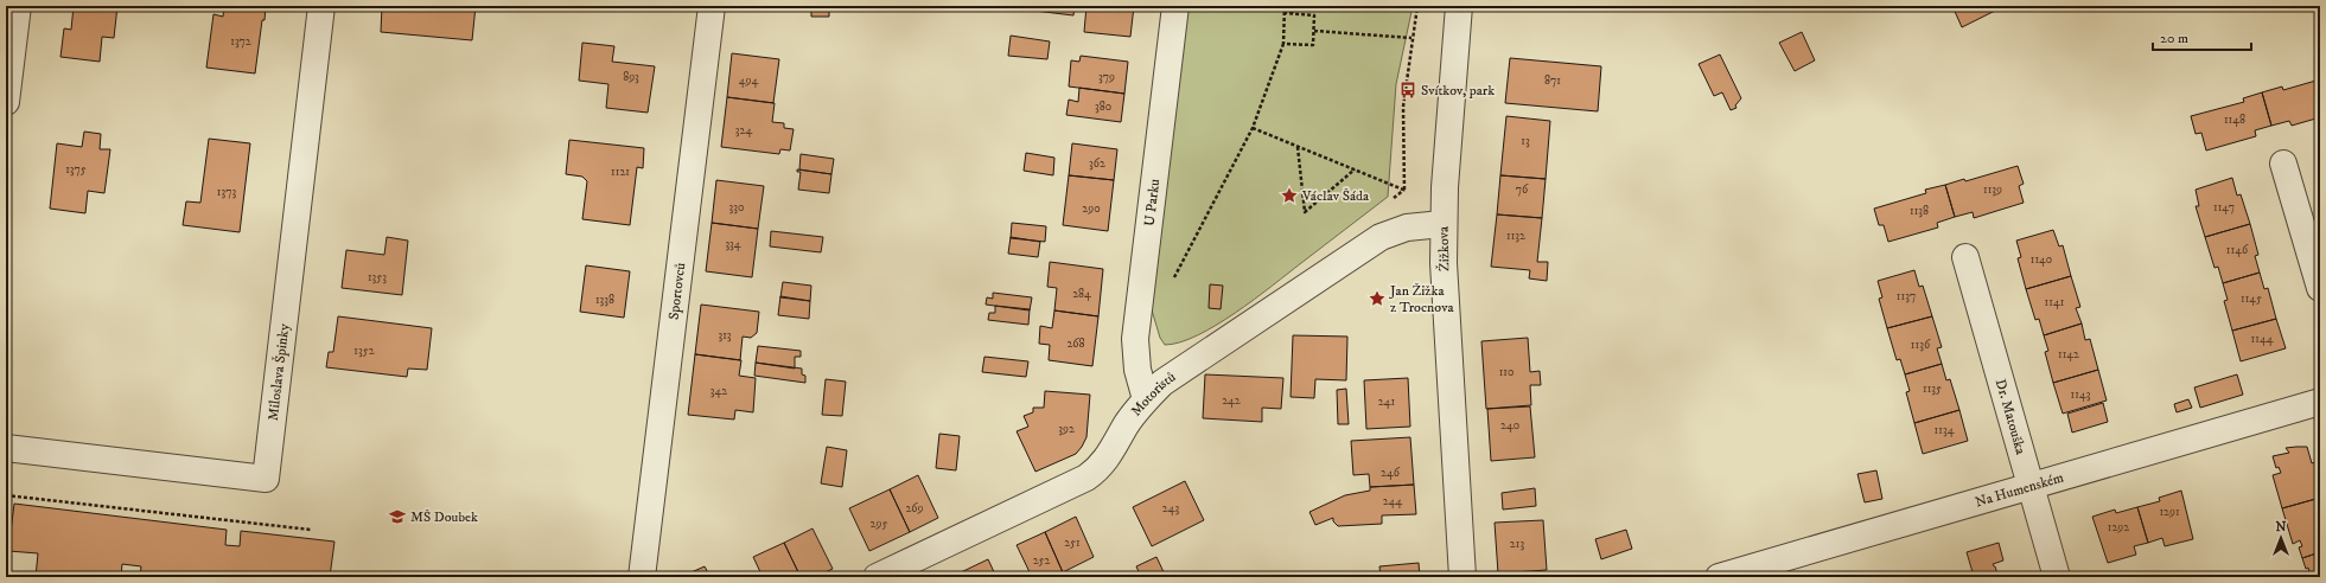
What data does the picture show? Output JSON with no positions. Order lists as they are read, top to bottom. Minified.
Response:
{"streets":{"street":["U Parku","Žižkova","Sportovců","Miloslava Špinky","Motoristů","Dr. Matouška","Na Humenském"]},"crossings":[["U Parku","Motoristů"],["Žižkova","Motoristů"],["Dr. Matouška","Na Humenském"]],"places":{"bus stop":["Svítkov, park"],"place":["Václav Šáda","Jan Žižka z Trocnova"],"school or university":["MŠ Doubek"]},"house_numbers":["1372","893","379","494","871","380","1148","324","13","362","1375","1121","76","1139","1373","330","1147","290","1138","1132","334","1146","1140","1353","284","1137","1145","1338","1141","313","1144","268","1136","1352","1142","110","1135","342","1143","242","241","240","392","1134","246","244","269","243","1291","295","1292","251","213","252"],"scale_bar":"20 m","north":"top"}
